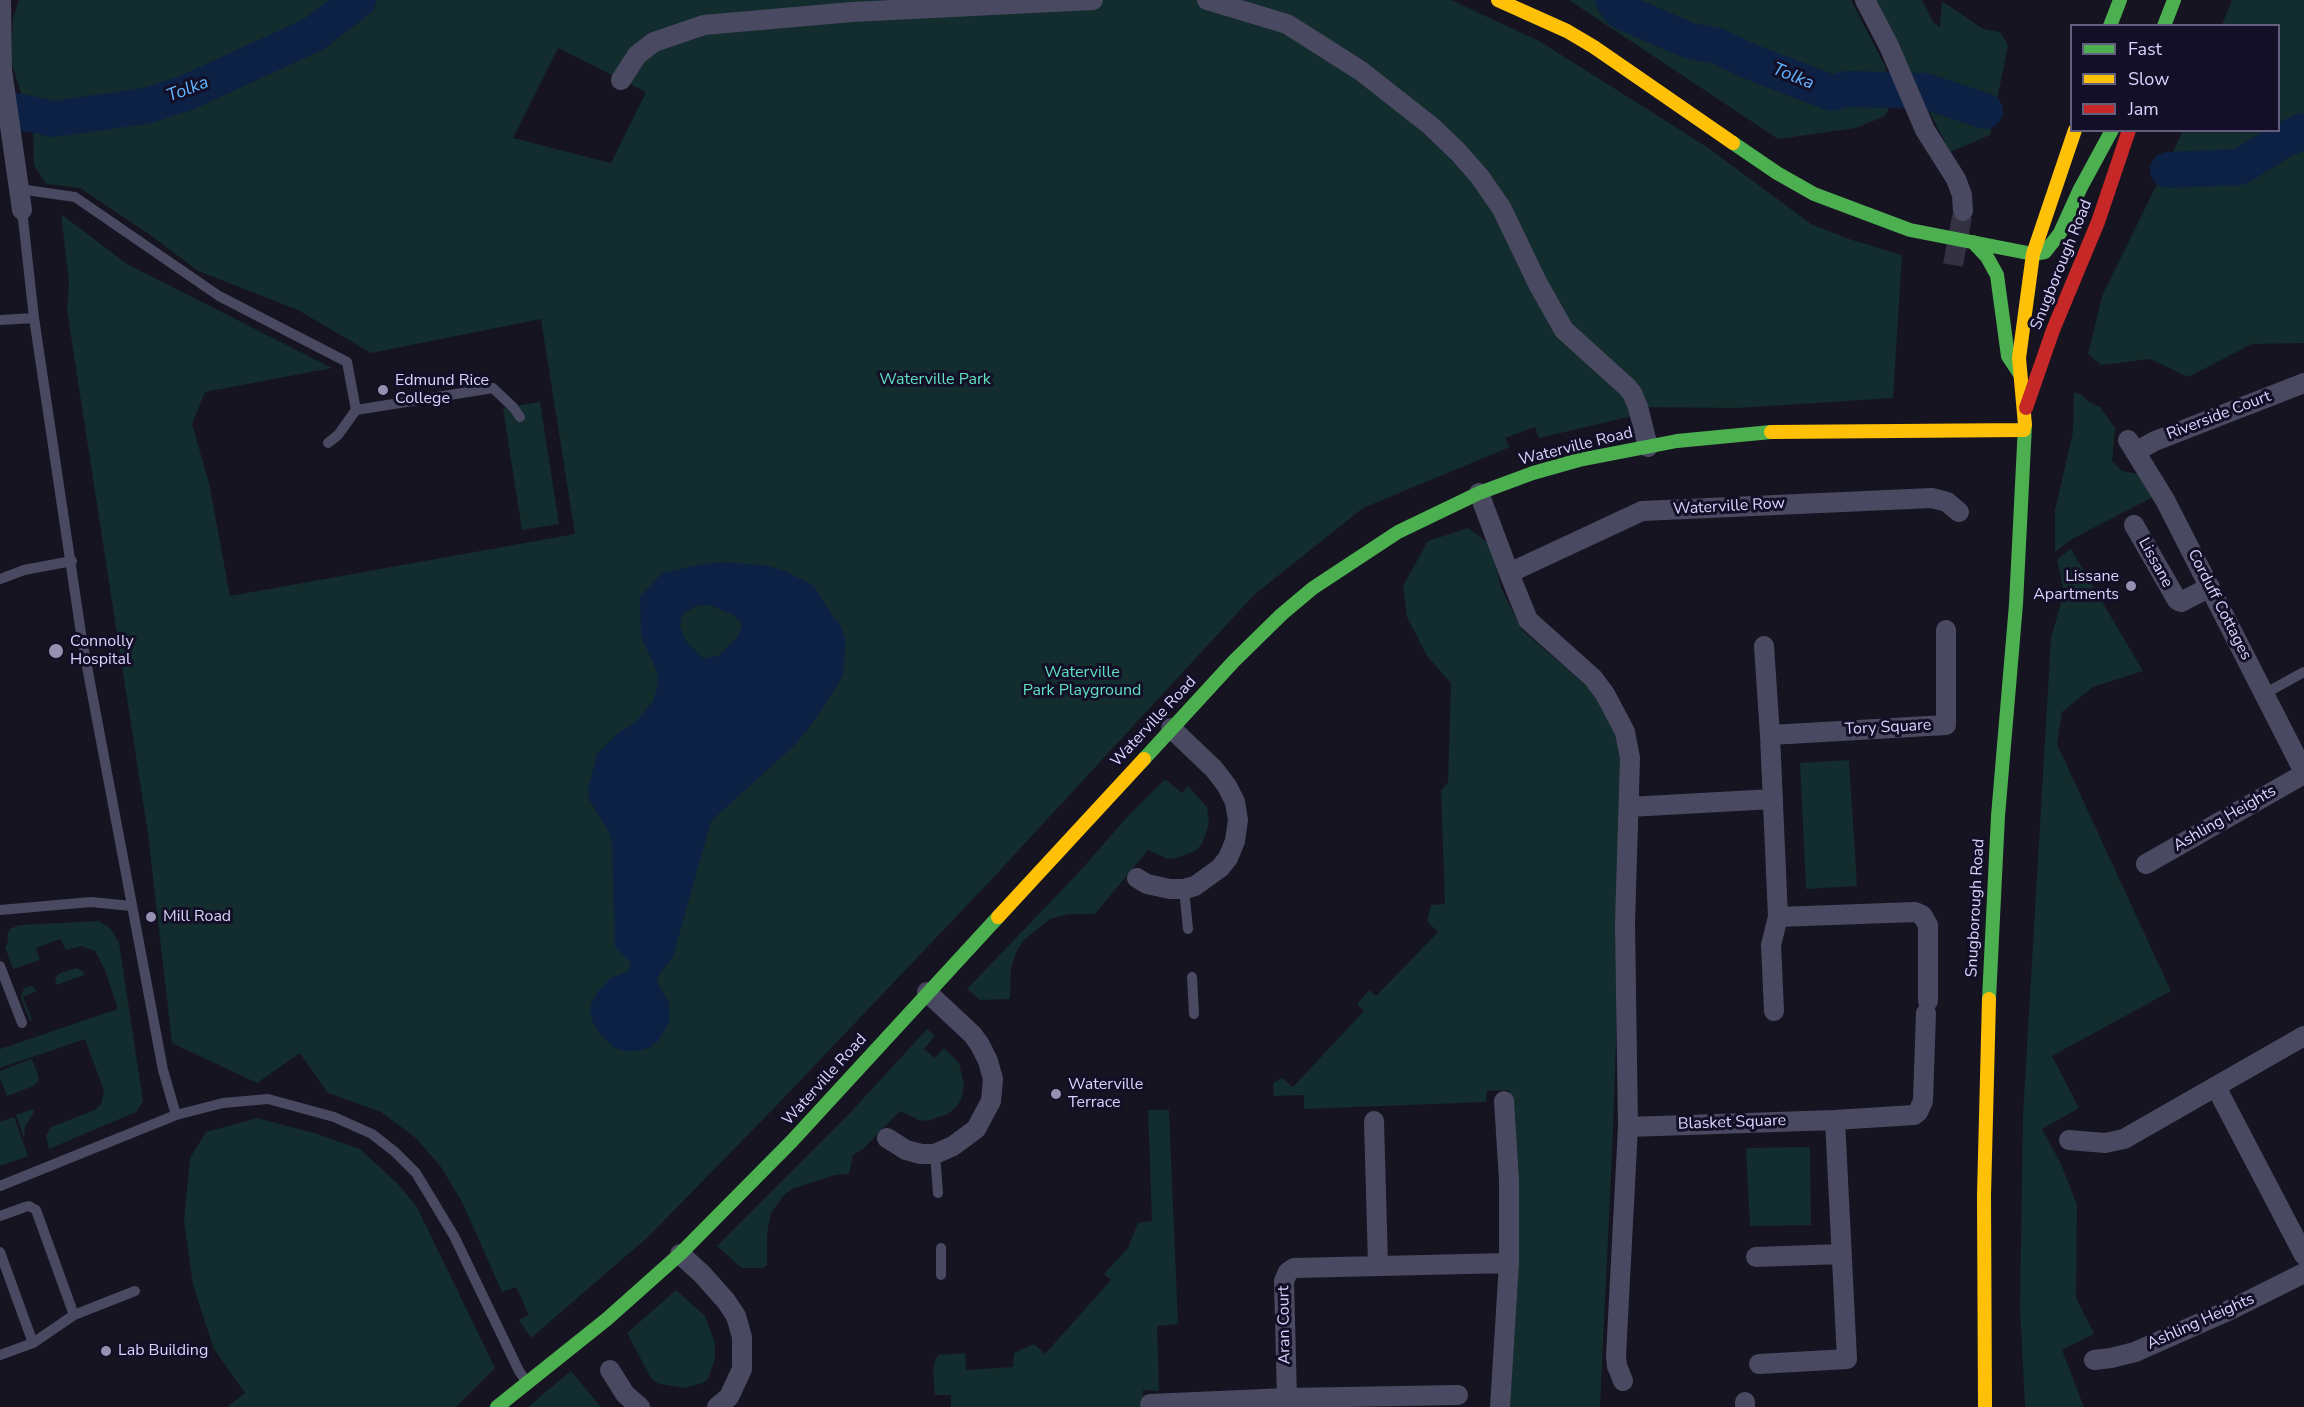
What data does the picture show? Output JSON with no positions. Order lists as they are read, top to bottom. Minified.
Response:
{"streets":{"main road":["Snugborough Road","Waterville Road"],"street":["Riverside Court","Waterville Row","Lissane","Corduff Cottages","Tory Square","Ashling Heights","Blasket Square","Aran Court"]},"crossings":[["Snugborough Road","Waterville Road"],["Riverside Court","Corduff Cottages"],["Lissane","Corduff Cottages"],["Corduff Cottages","Ashling Heights"]],"water":["Tolka"],"parks":["Waterville Park","Waterville Park Playground"],"places":["Edmund Rice College","Lissane Apartments","Connolly Hospital","Mill Road","Waterville Terrace","Lab Building"],"legend":["Fast","Slow","Jam"]}
